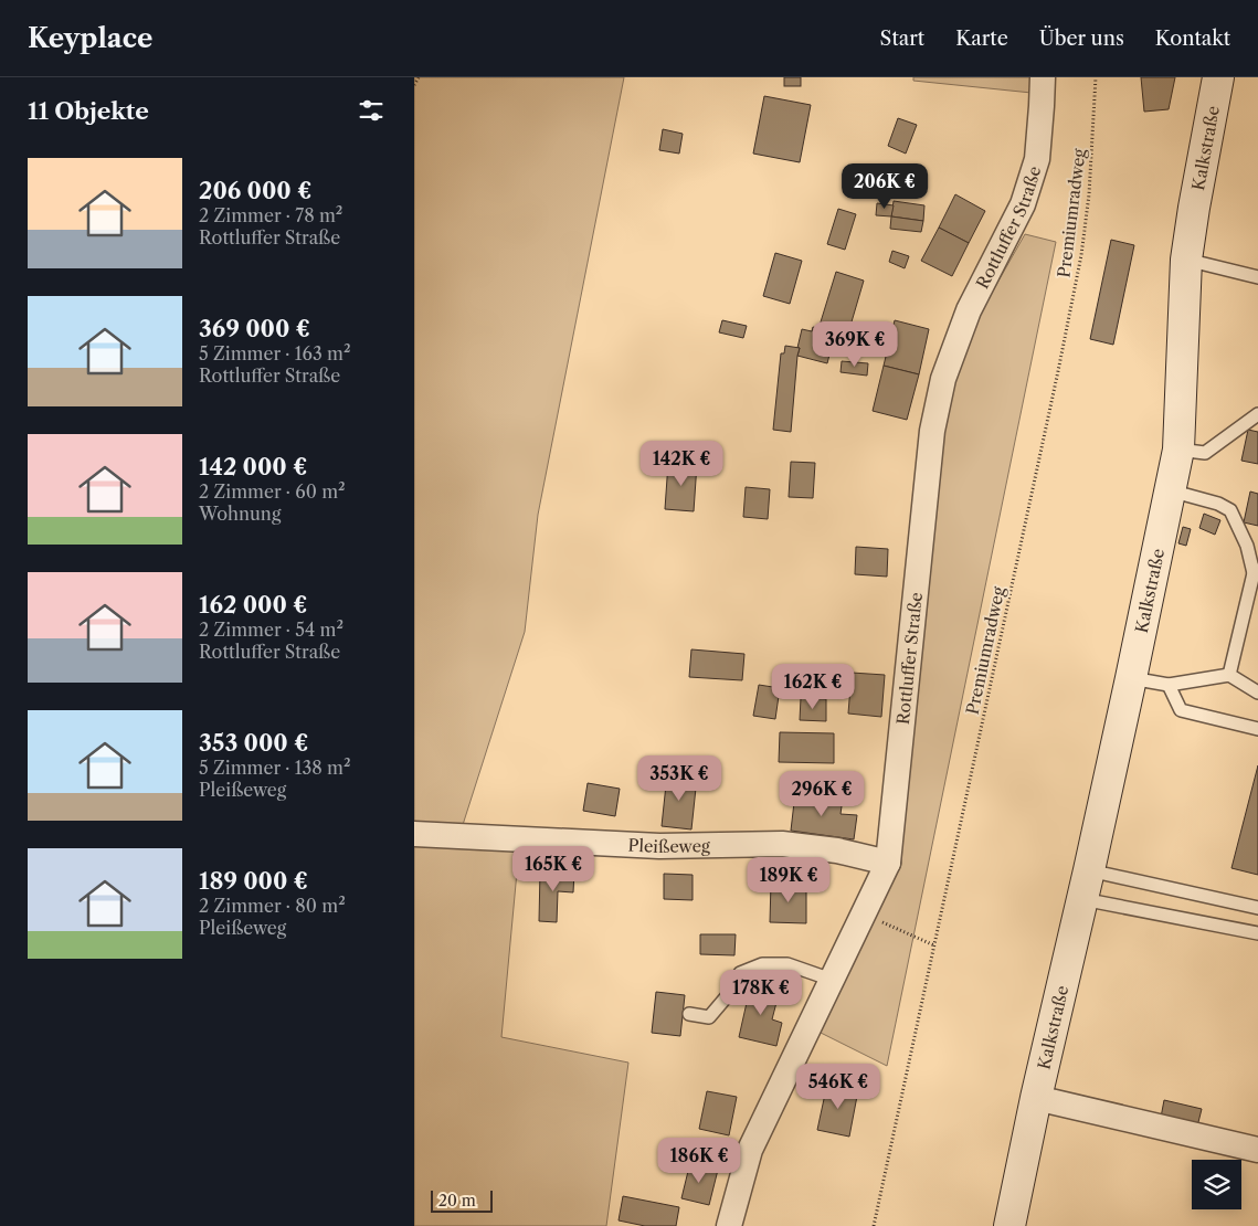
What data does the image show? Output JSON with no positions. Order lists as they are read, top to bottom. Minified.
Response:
{"streets":{"main road":["Kalkstraße"],"street":["Rottluffer Straße","Pleißeweg"],"path":["Premiumradweg"]},"crossings":[["Rottluffer Straße","Pleißeweg"]],"scale_bar":"20 m","page":{"header":"Keyplace","nav":["Start","Karte","Über uns","Kontakt"],"heading":"11 Objekte","list":[{"name":"206 000 €","note":"2 Zimmer · 78 m² · Rottluffer Straße"},{"name":"369 000 €","note":"5 Zimmer · 163 m² · Rottluffer Straße"},{"name":"142 000 €","note":"2 Zimmer · 60 m² · Wohnung"},{"name":"162 000 €","note":"2 Zimmer · 54 m² · Rottluffer Straße"},{"name":"353 000 €","note":"5 Zimmer · 138 m² · Pleißeweg"},{"name":"189 000 €","note":"2 Zimmer · 80 m² · Pleißeweg"}],"price":["206K €","369K €","142K €","162K €","353K €","296K €","165K €","189K €","178K €","546K €","186K €"],"scale":"20 m"}}
